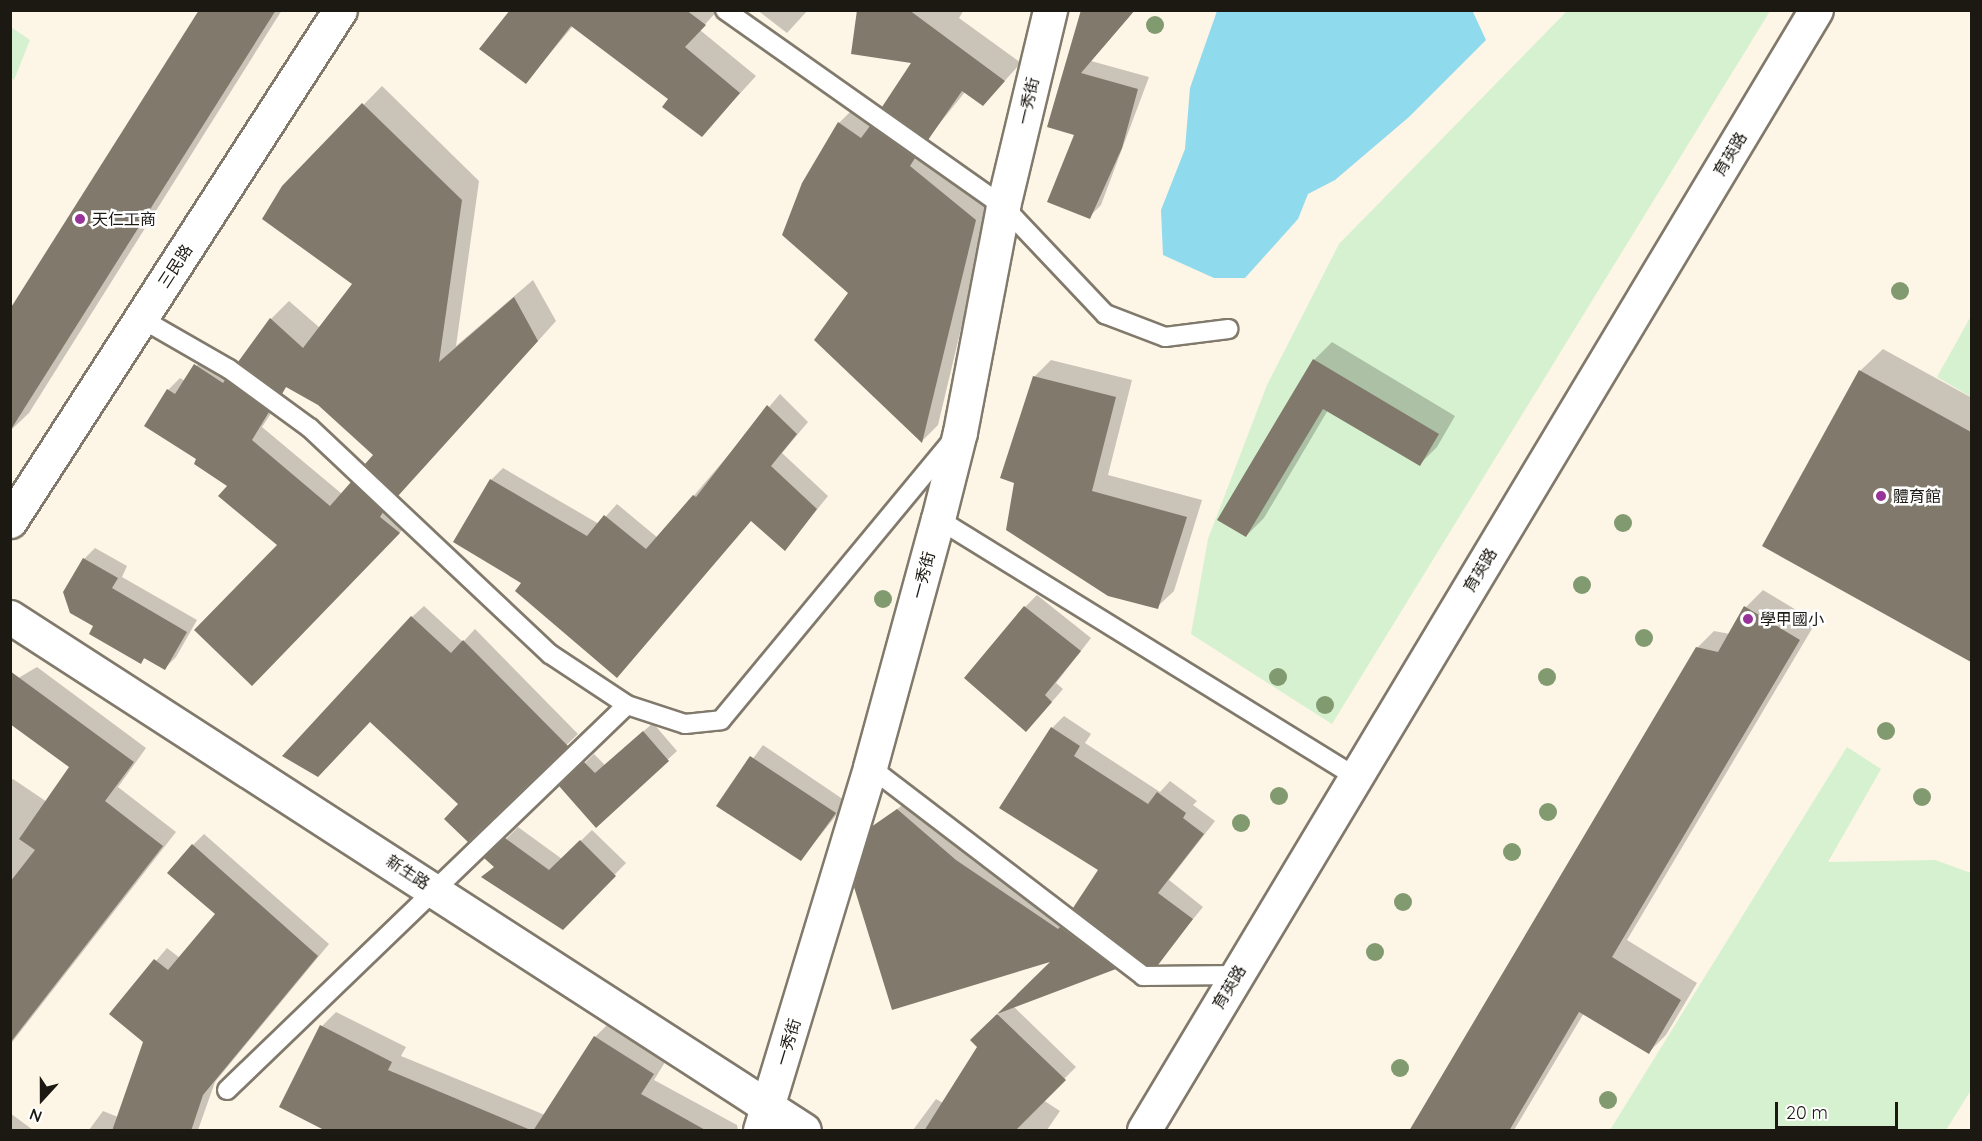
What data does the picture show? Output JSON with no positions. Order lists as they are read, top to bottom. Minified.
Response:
{"streets":{"street":["一秀街","育英路","三民路","新生路"]},"crossings":[["一秀街","新生路"]],"places":["天仁工商","體育館","學甲國小"],"scale_bar":"20 m","north":"bottom"}
